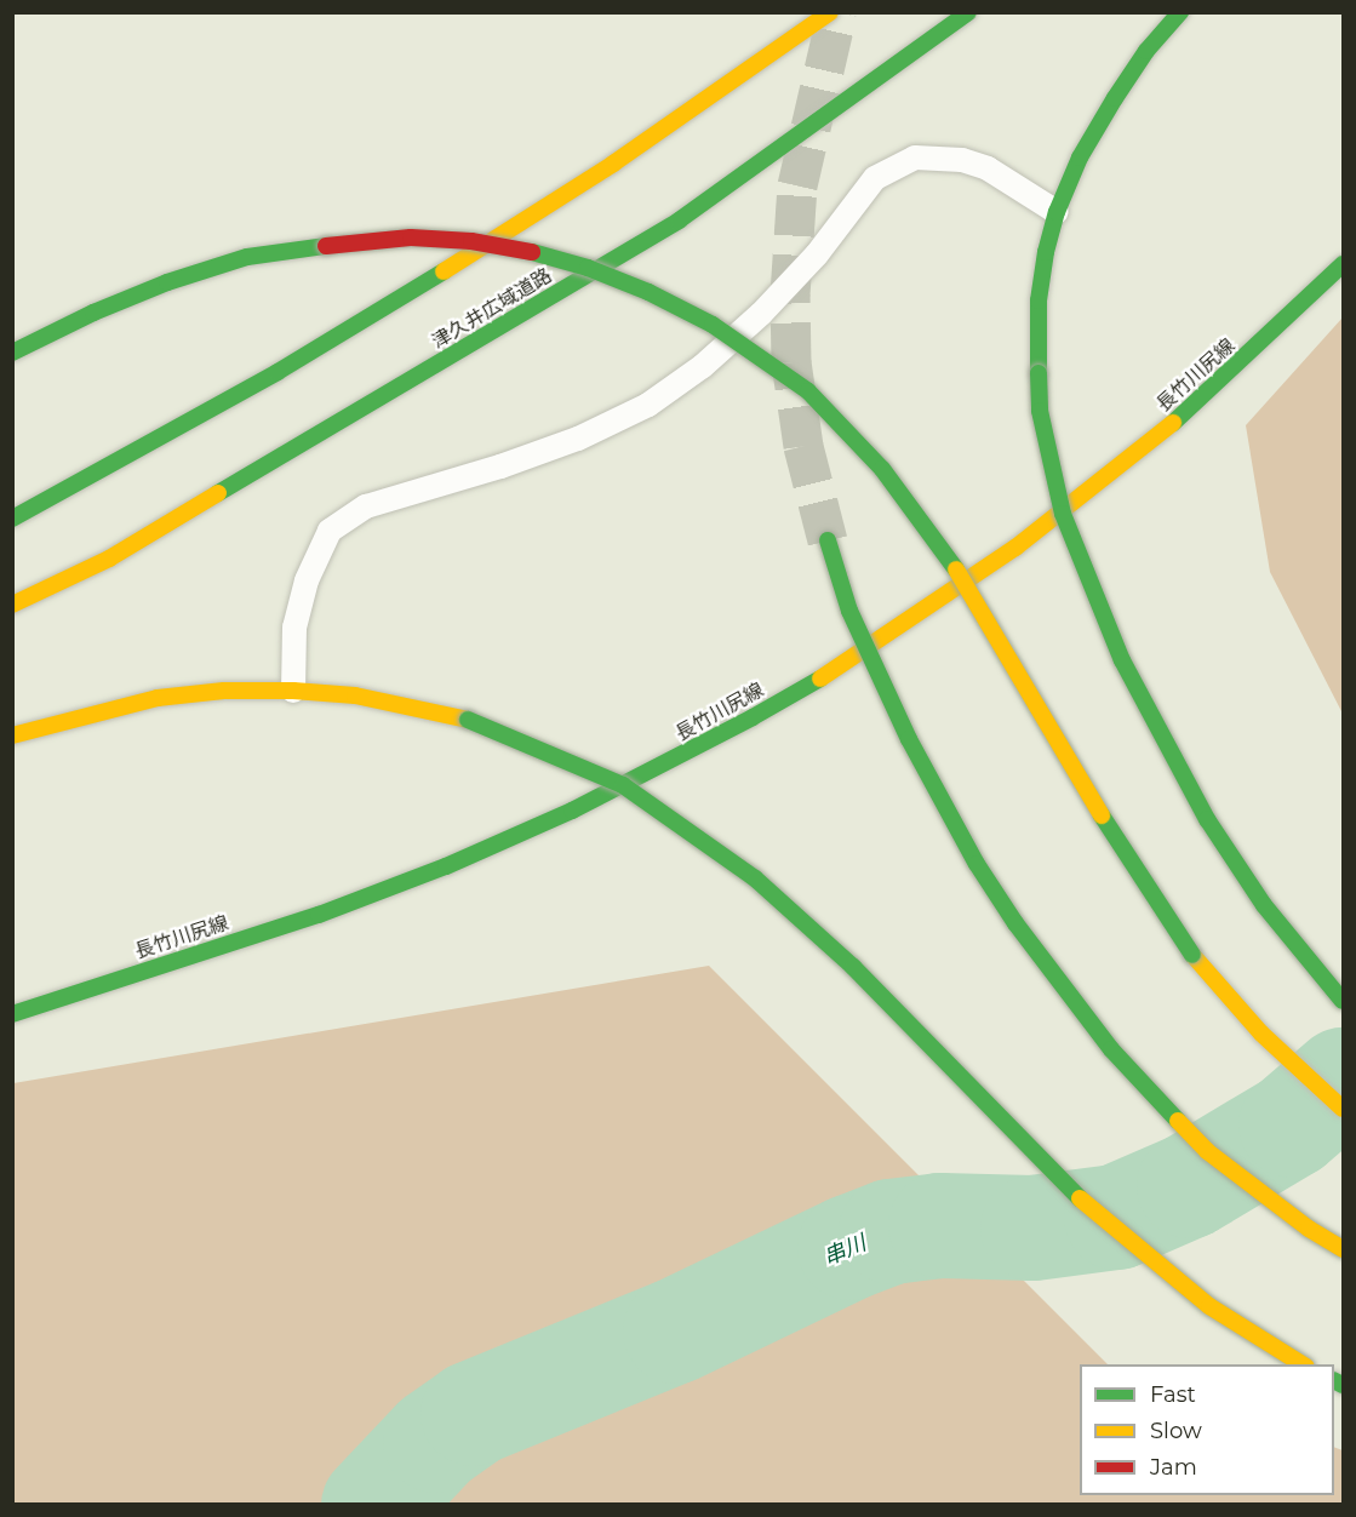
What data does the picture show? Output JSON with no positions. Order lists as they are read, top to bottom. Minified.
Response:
{"streets":{"main road":["津久井広域道路","長竹川尻線"]},"water":["串川"],"legend":["Fast","Slow","Jam"]}
